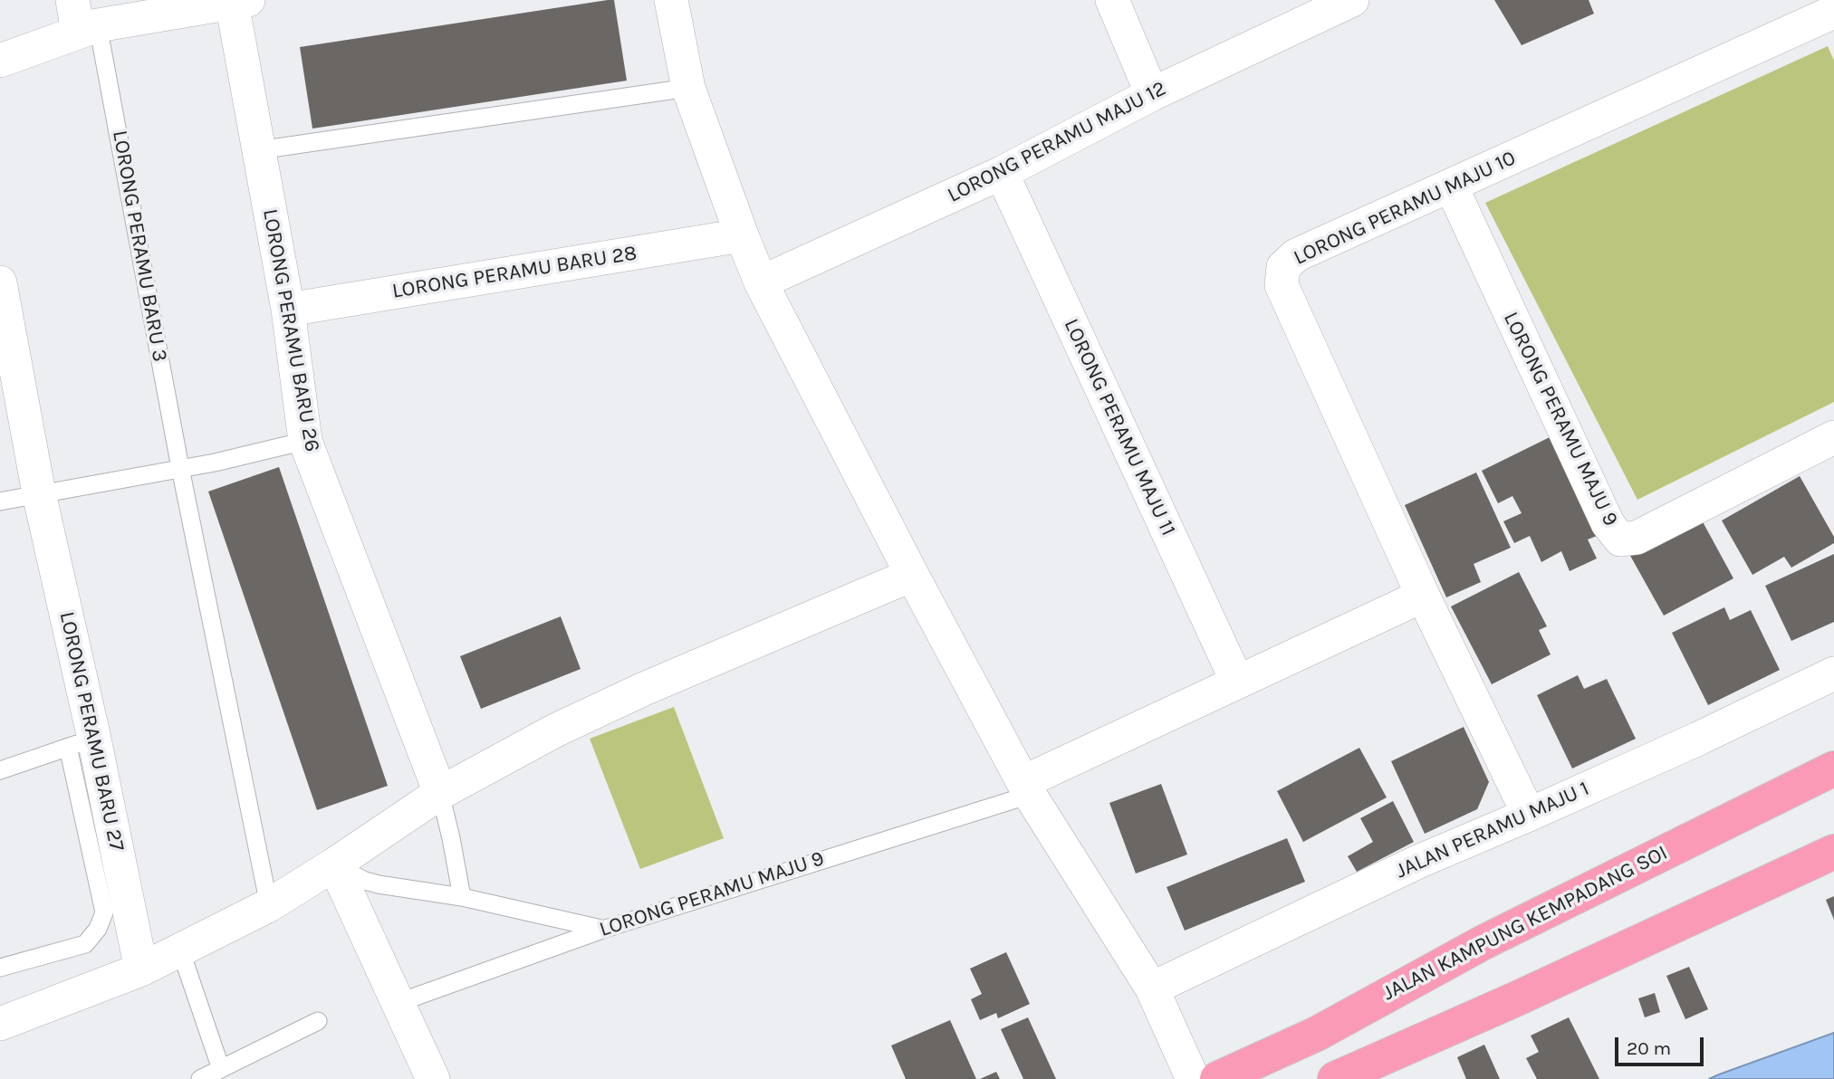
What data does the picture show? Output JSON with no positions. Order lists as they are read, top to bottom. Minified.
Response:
{"streets":{"highway":["JALAN KAMPUNG KEMPADANG SOI"],"street":["LORONG PERAMU MAJU 12","LORONG PERAMU MAJU 10","LORONG PERAMU BARU 28","LORONG PERAMU BARU 26","LORONG PERAMU MAJU 9","LORONG PERAMU MAJU 11","LORONG PERAMU BARU 27","JALAN PERAMU MAJU 1"],"lane":["LORONG PERAMU BARU 3"]},"crossings":[["LORONG PERAMU MAJU 12","LORONG PERAMU MAJU 11"],["LORONG PERAMU MAJU 10","LORONG PERAMU MAJU 9"],["LORONG PERAMU MAJU 10","JALAN PERAMU MAJU 1"],["LORONG PERAMU BARU 28","LORONG PERAMU BARU 26"]],"scale_bar":"20 m"}
